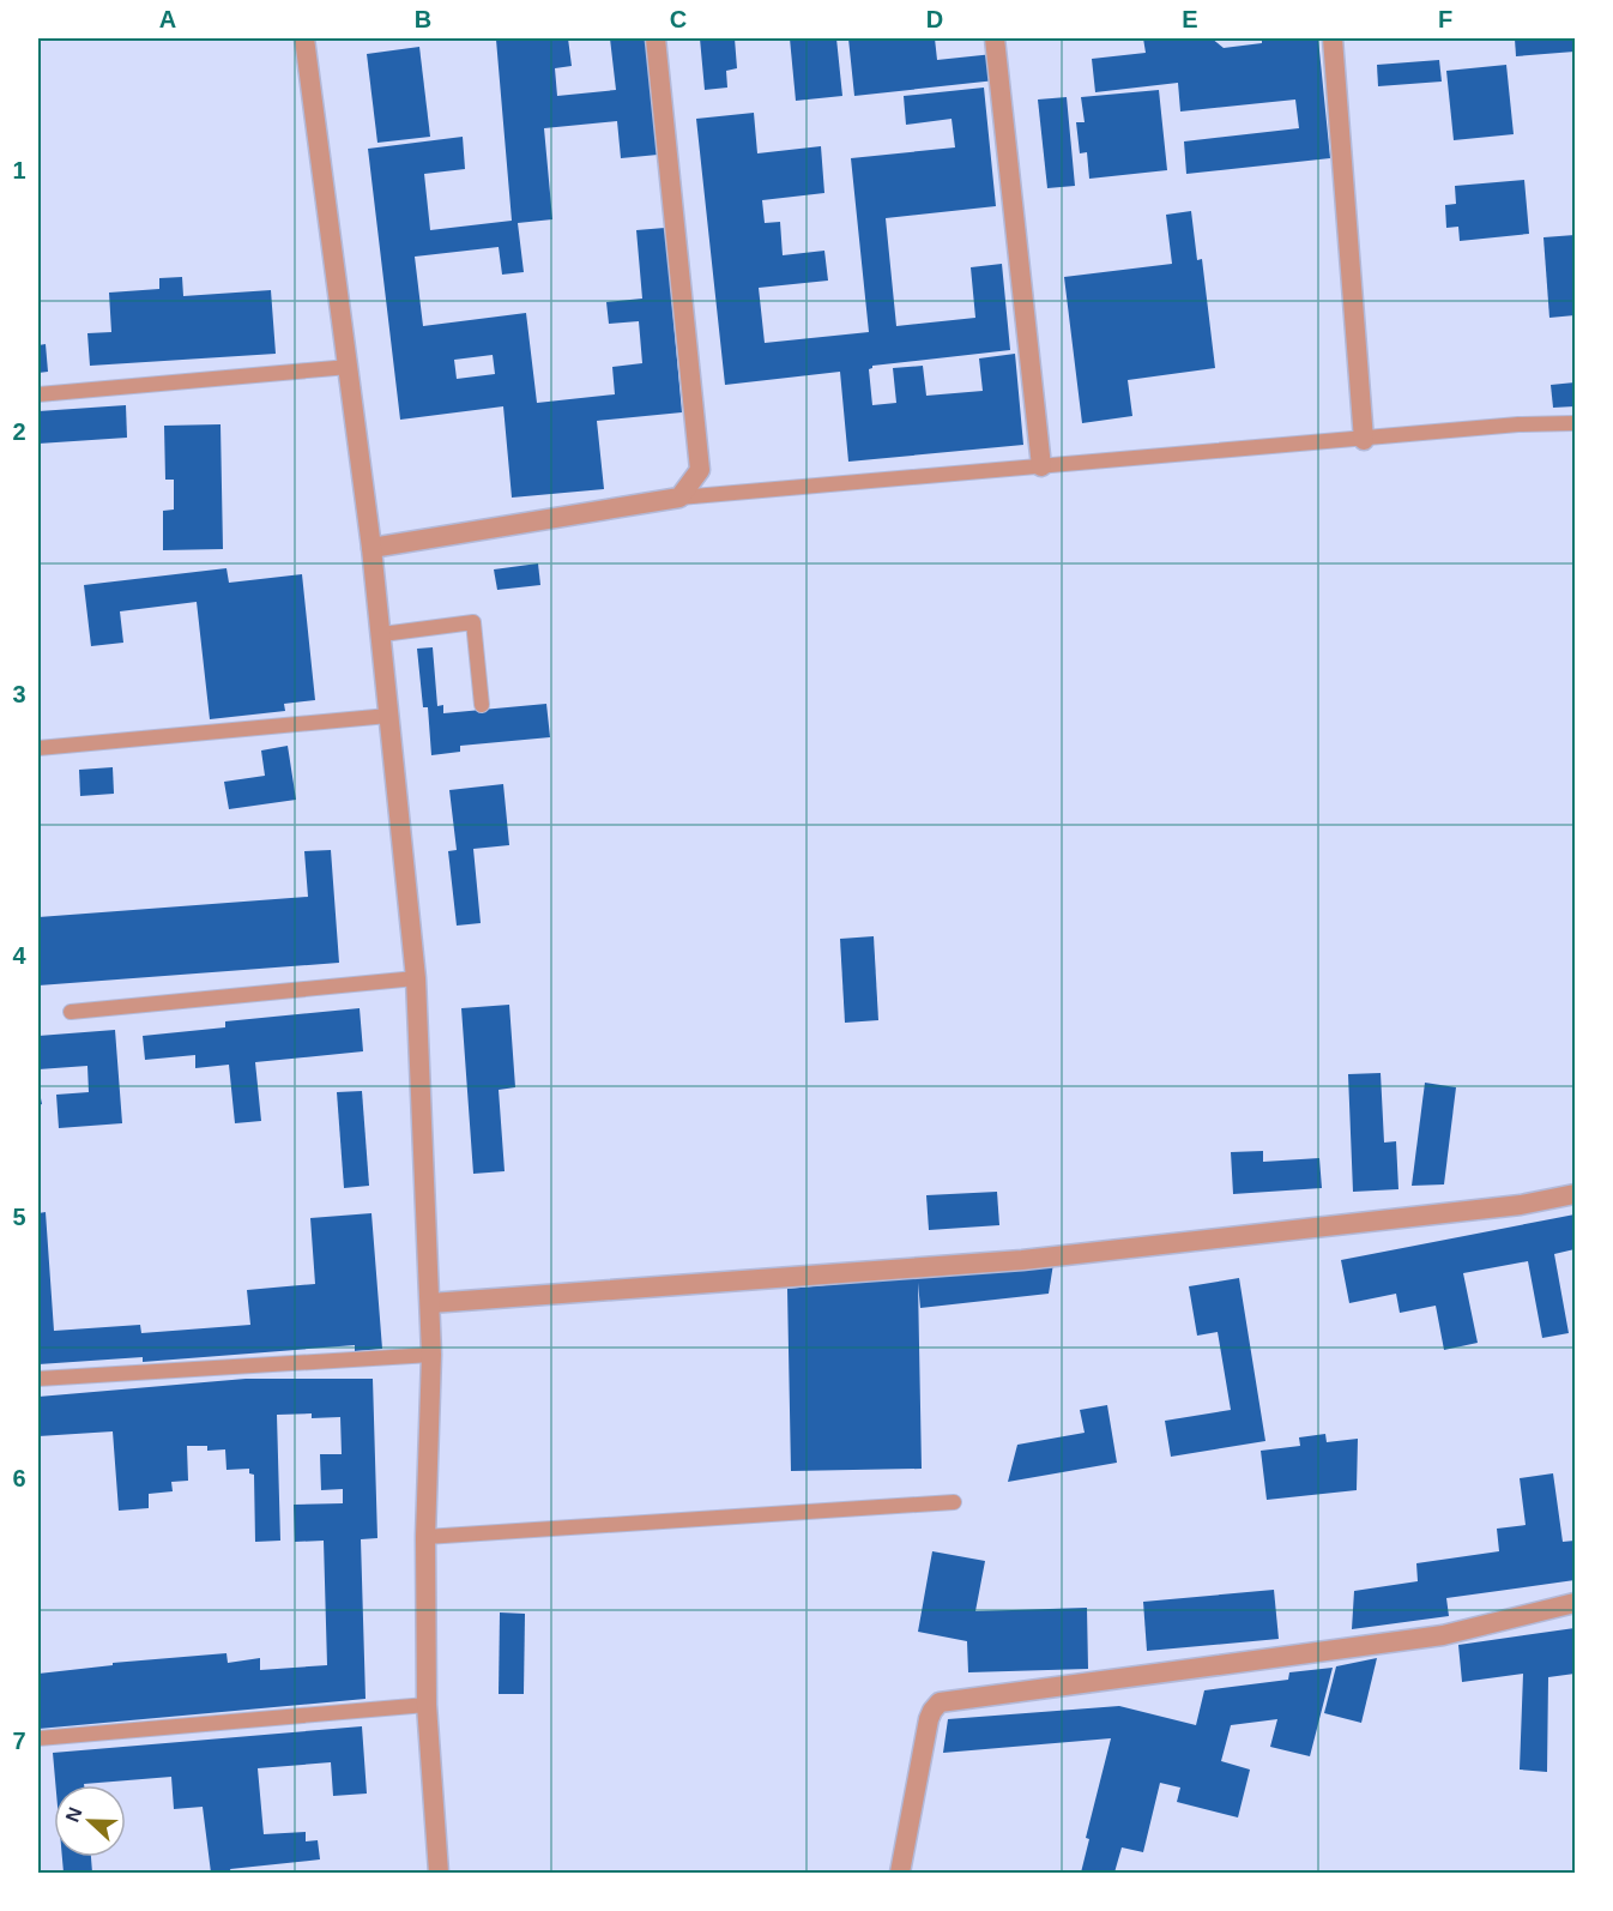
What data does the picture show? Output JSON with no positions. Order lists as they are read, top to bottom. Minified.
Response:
{"north":"left","grid":{"columns":["A","B","C","D","E","F"],"rows":["1","2","3","4","5","6","7"]}}
